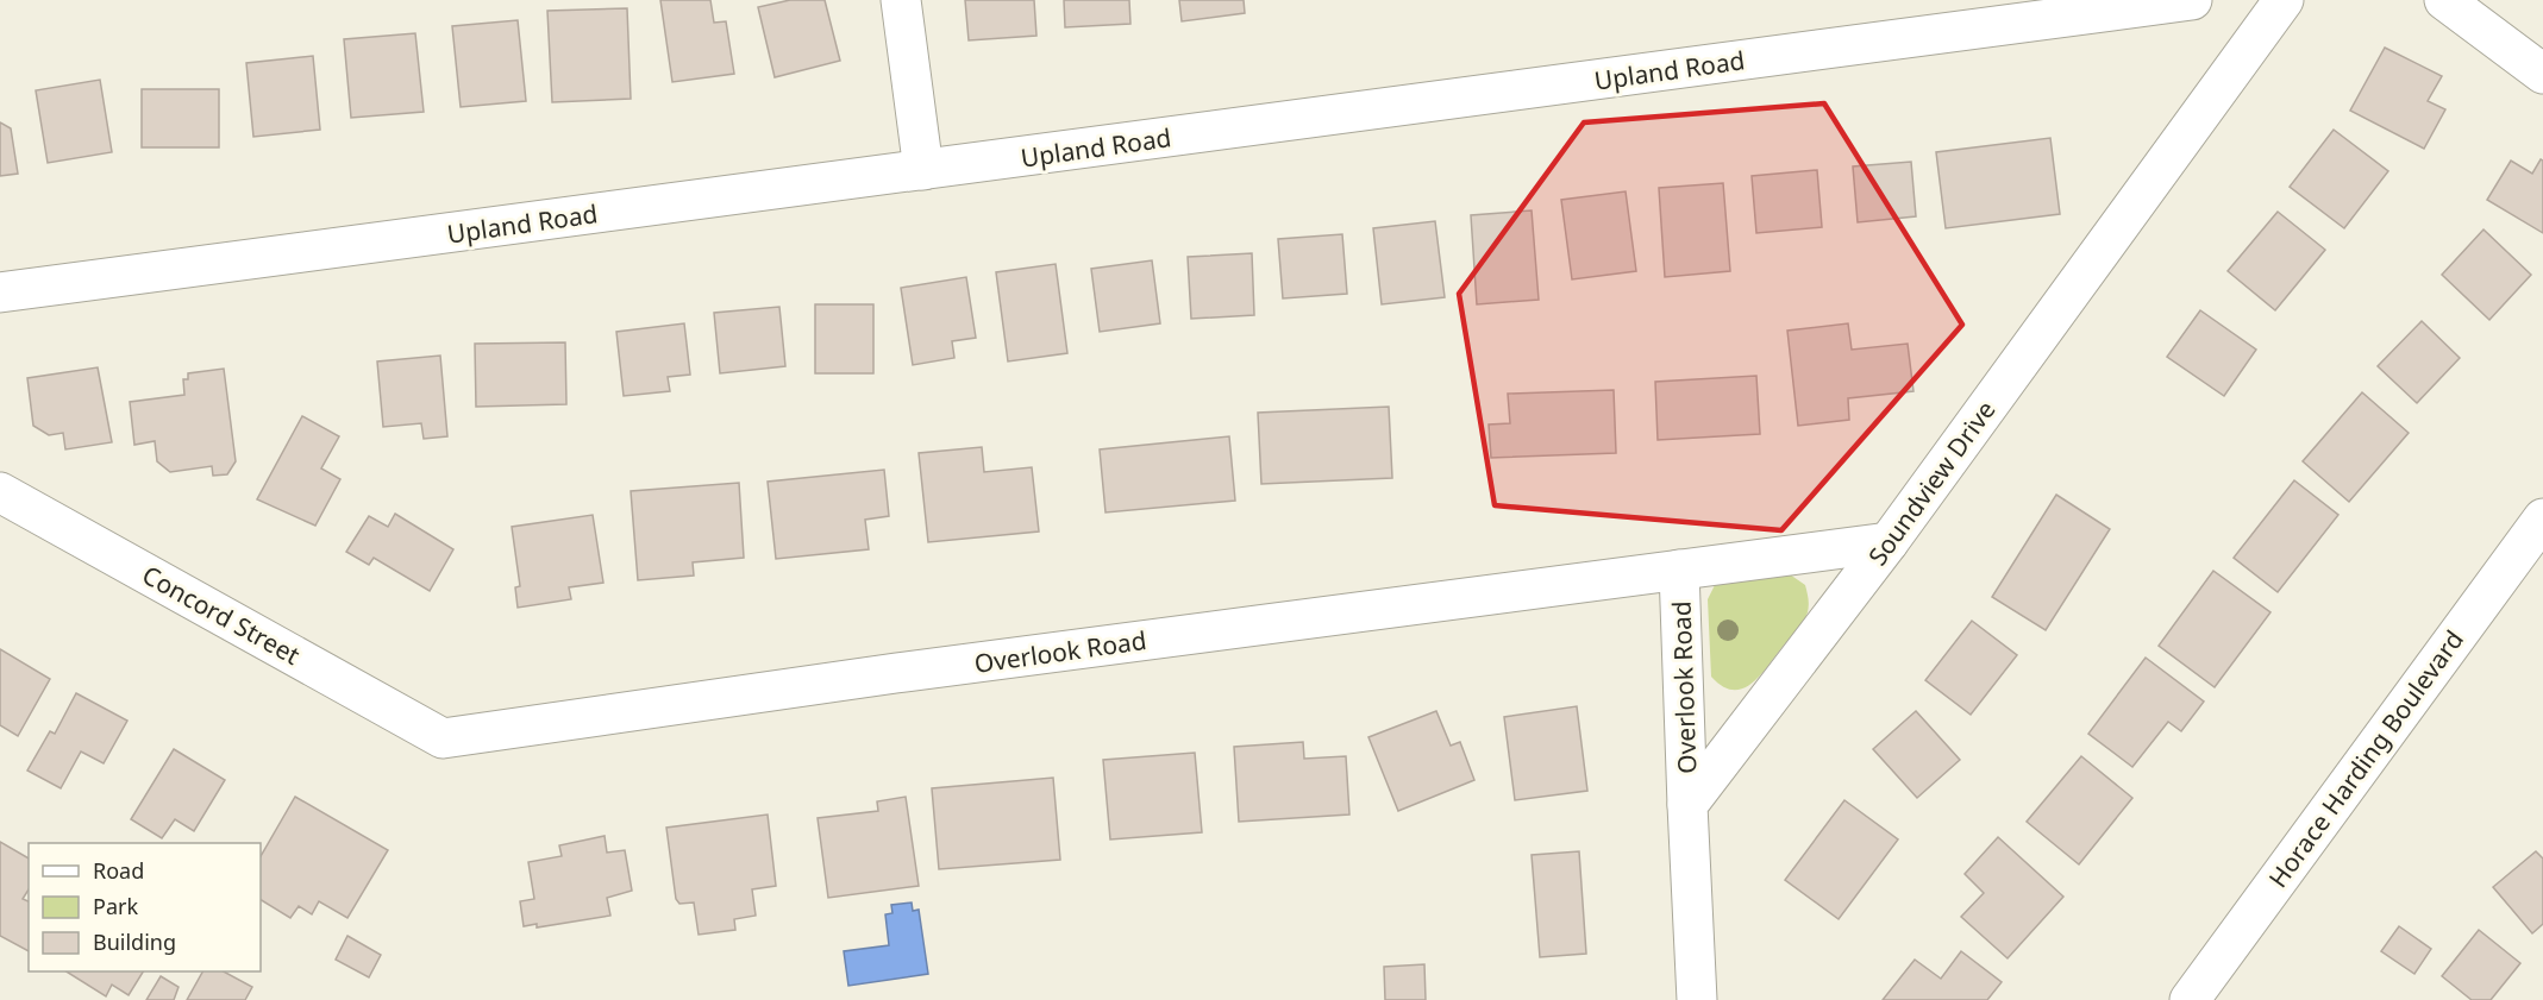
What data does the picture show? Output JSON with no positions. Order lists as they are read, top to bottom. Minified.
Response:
{"streets":{"street":["Upland Road","Soundview Drive","Concord Street","Overlook Road","Horace Harding Boulevard"]},"crossings":[["Soundview Drive","Overlook Road"],["Concord Street","Overlook Road"]],"legend":["Road","Park","Building"]}
